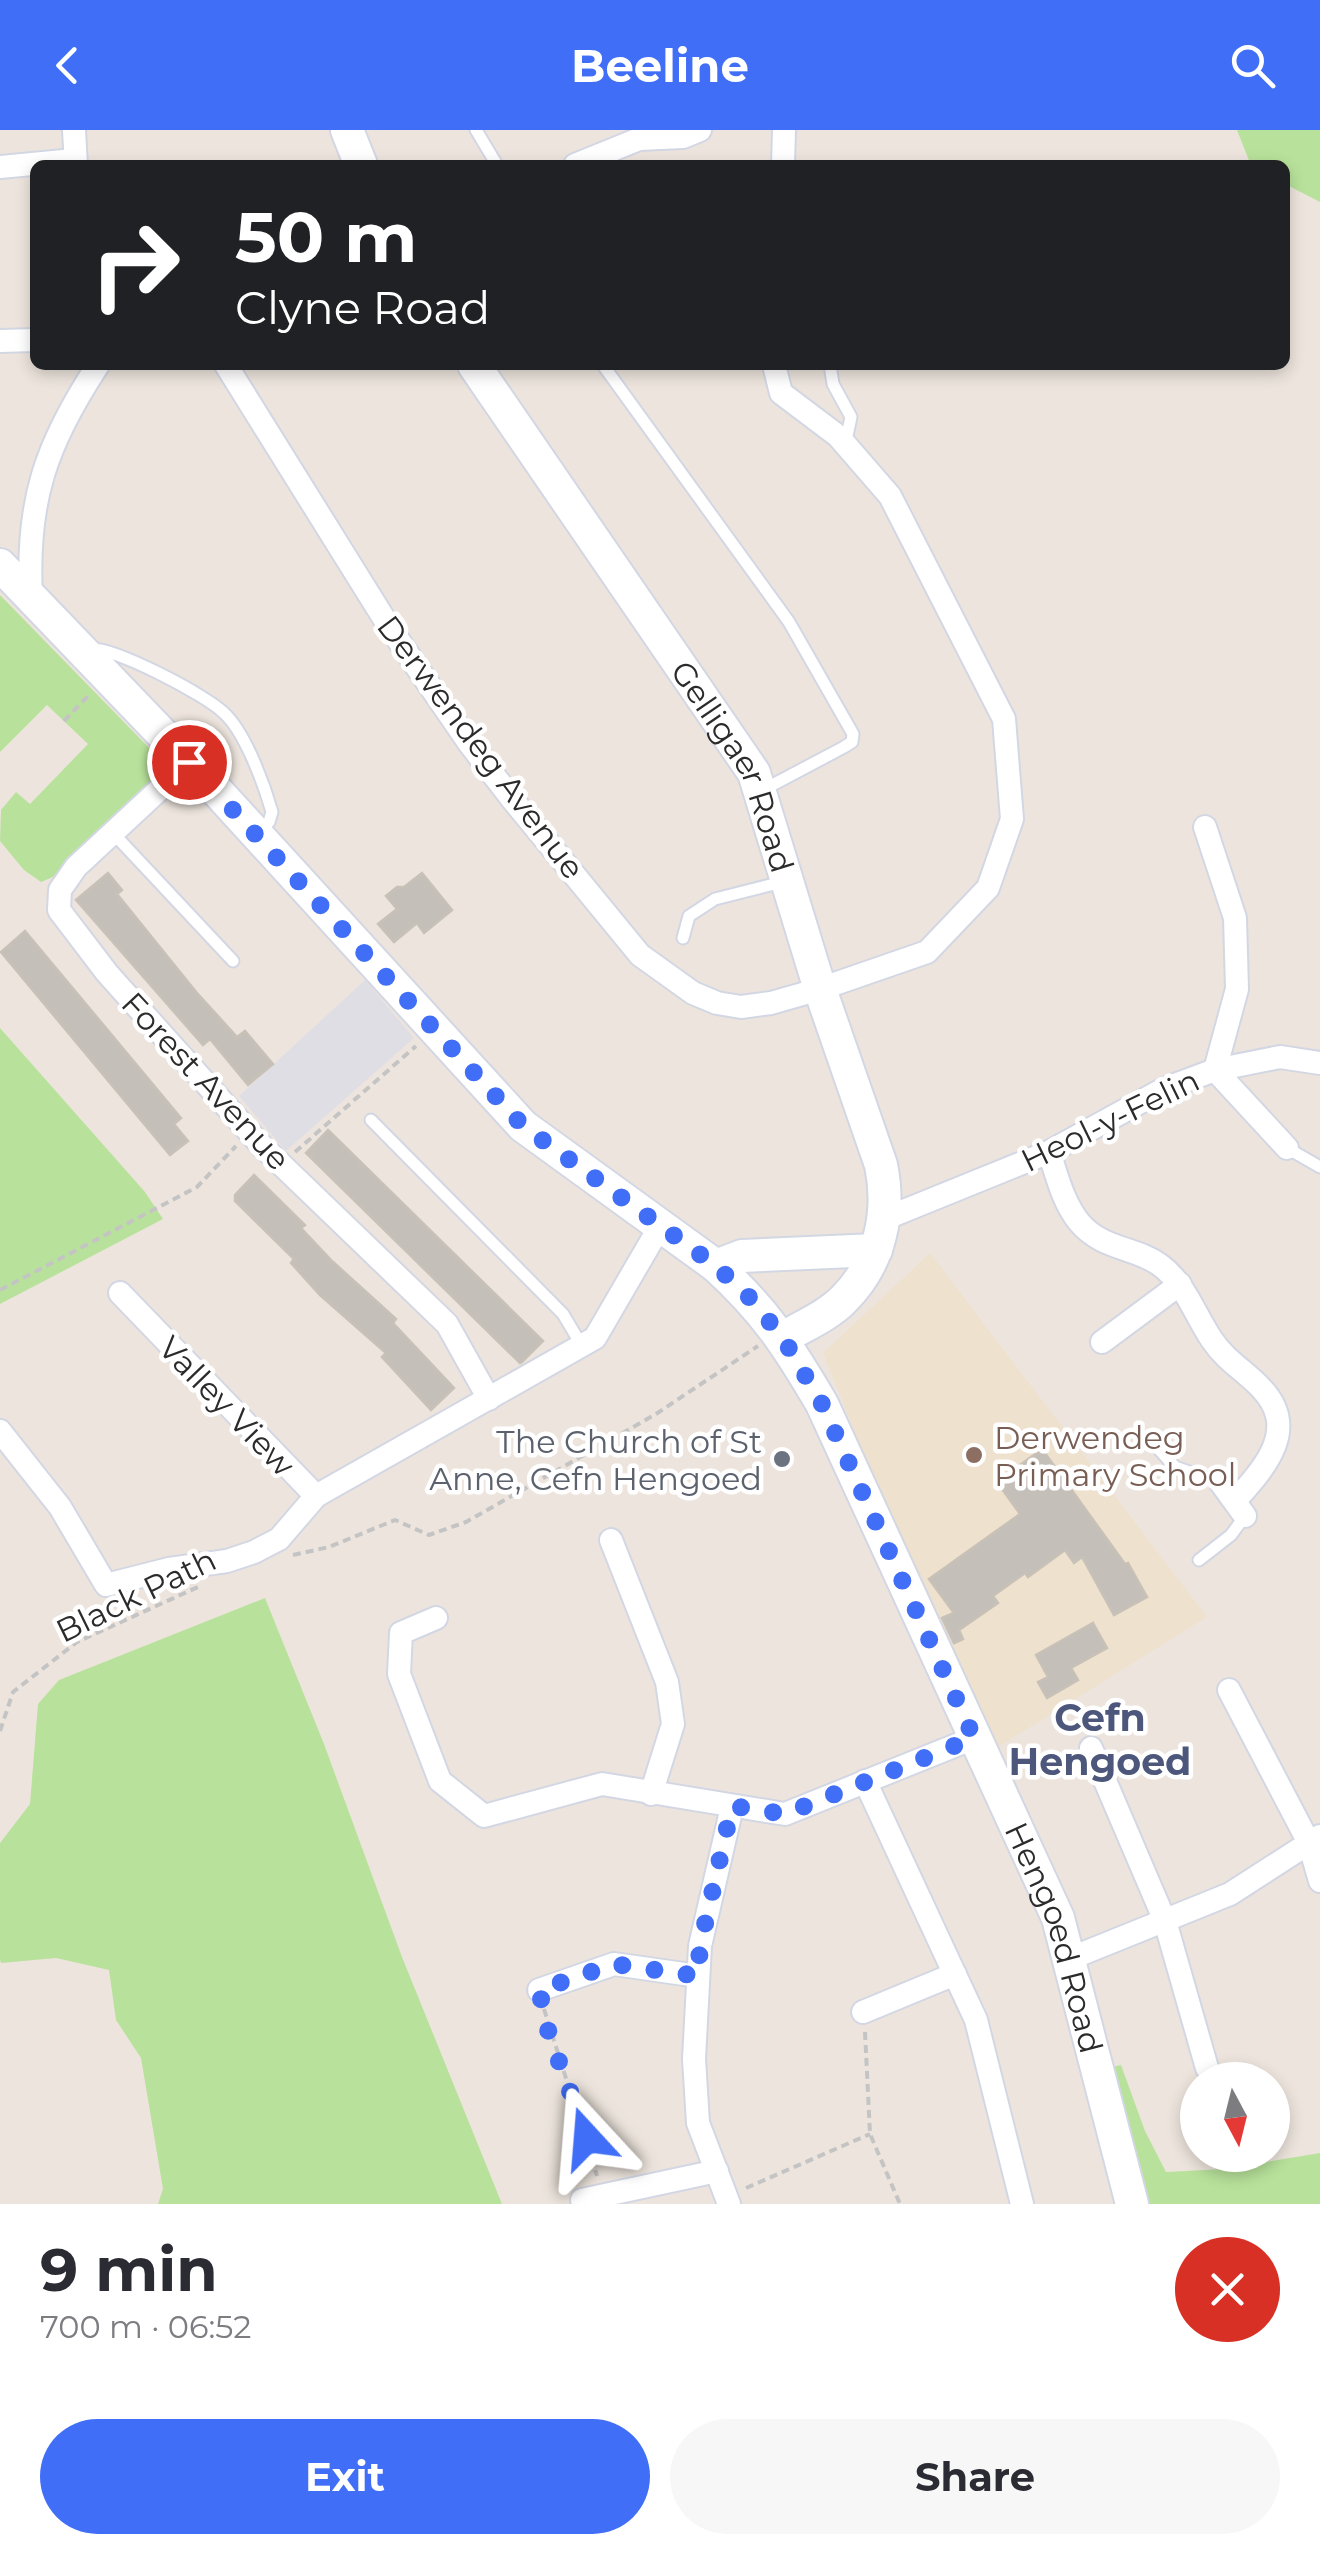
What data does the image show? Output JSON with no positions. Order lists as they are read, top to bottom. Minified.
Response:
{"streets":{"street":["Derwendeg Avenue","Gelligaer Road","Forest Avenue","Heol-y-Felin","Valley View","Hengoed Road"],"path":["Black Path"]},"crossings":[["Derwendeg Avenue","Gelligaer Road"],["Gelligaer Road","Heol-y-Felin"],["Forest Avenue","Valley View"],["Forest Avenue","Hengoed Road"],["Valley View","Hengoed Road"]],"districts":["Cefn Hengoed"],"places":["Derwendeg Primary School","The Church of St Anne, Cefn Hengoed"],"north":"bottom","page":{"header":"Beeline","turn":["50 m","Clyne Road"],"heading":["9 min","700 m · 06:52"],"buttons":["Exit","Share"]}}
